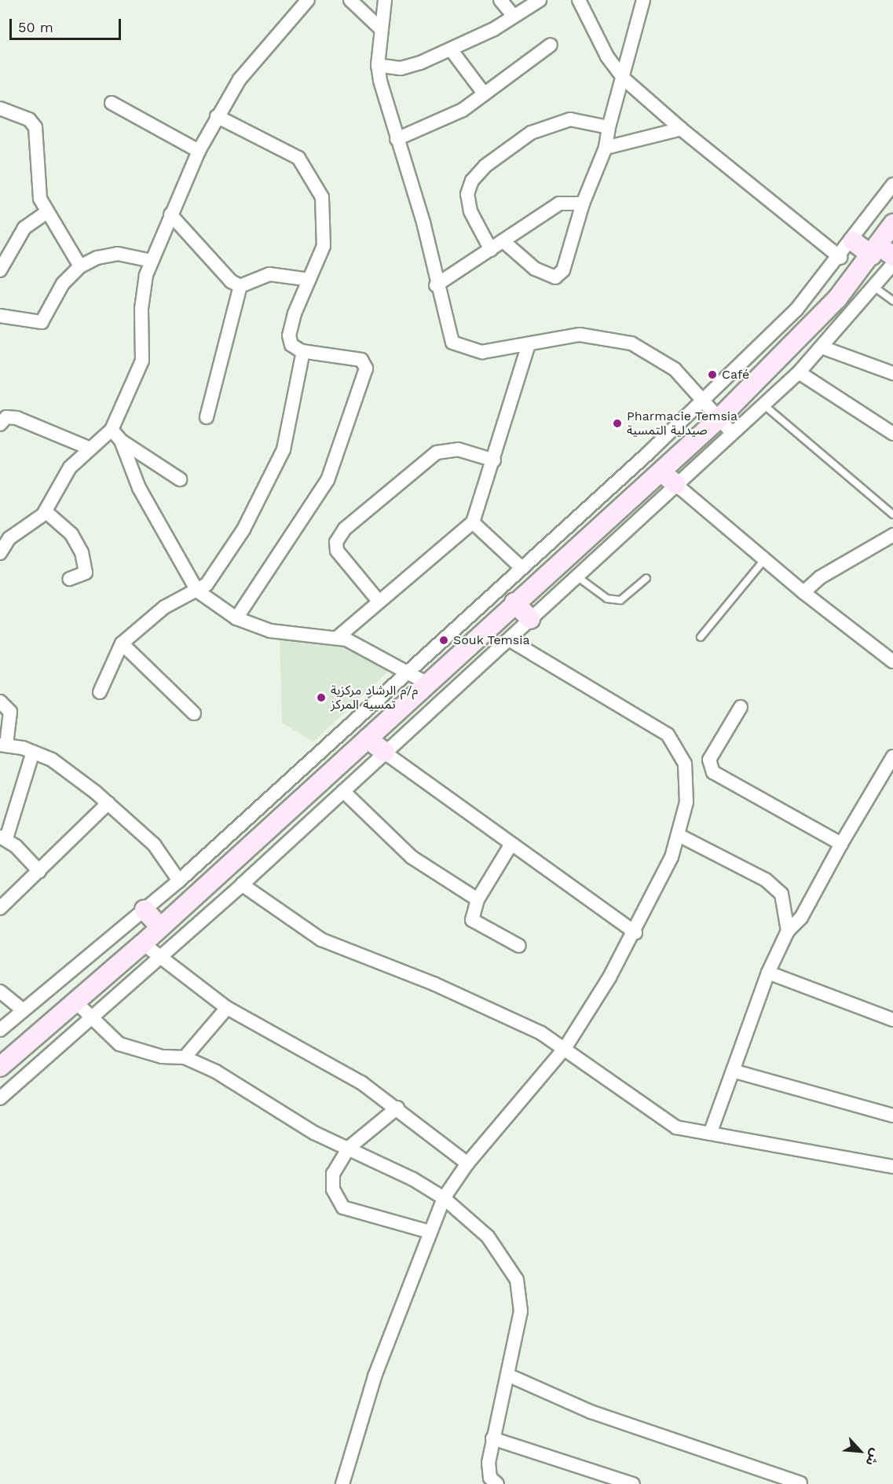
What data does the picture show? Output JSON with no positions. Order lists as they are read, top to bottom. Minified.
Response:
{"places":["Café","Pharmacie Temsia صيدلية التمسية","Souk Temsia","م/م الرشاد مركزية تمسية المركز"],"scale_bar":"50 m","north":"bottom right"}
